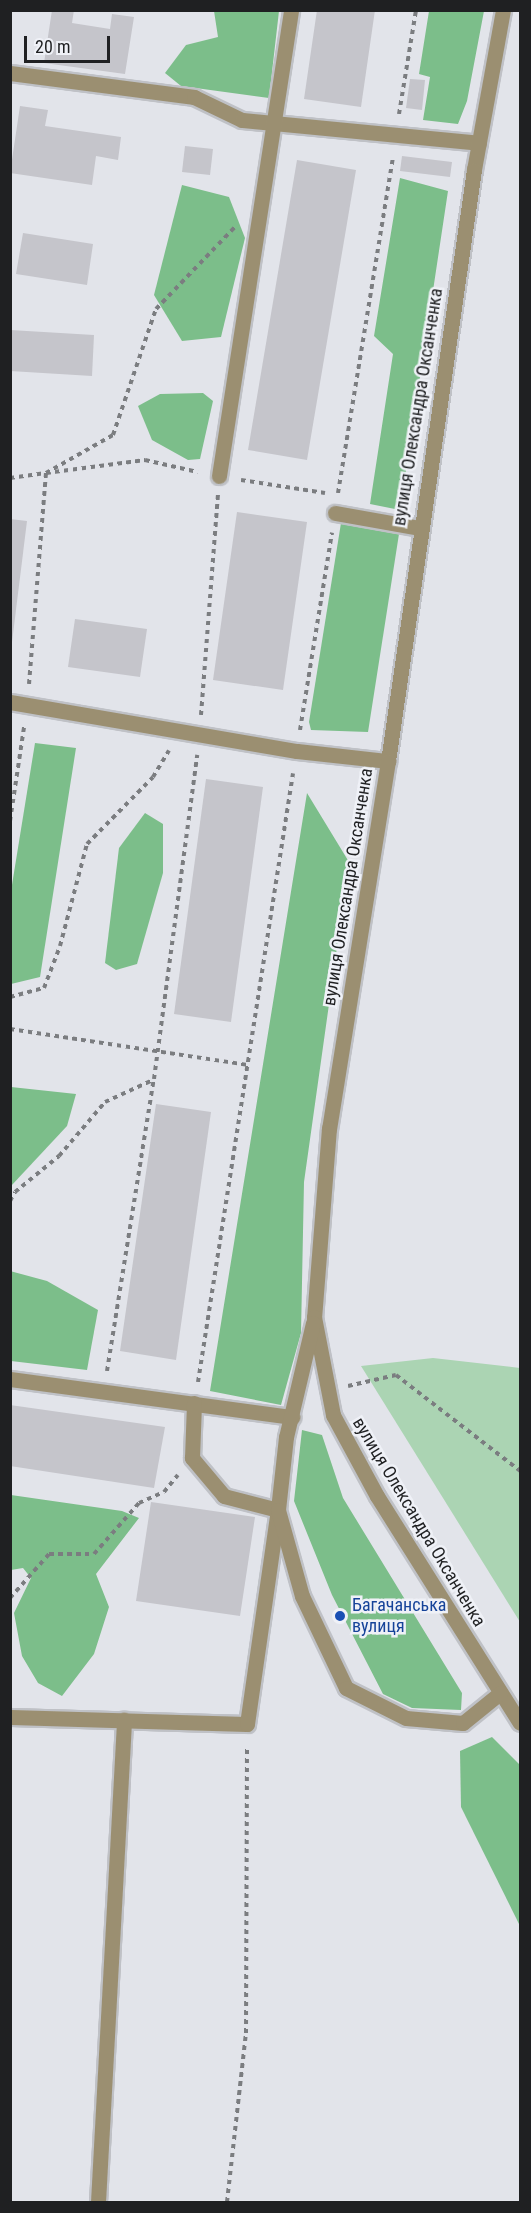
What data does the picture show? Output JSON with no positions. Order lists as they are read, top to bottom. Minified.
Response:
{"streets":{"street":["вулиця Олександра Оксанченка"]},"places":["Багачанська вулиця"],"scale_bar":"20 m"}
